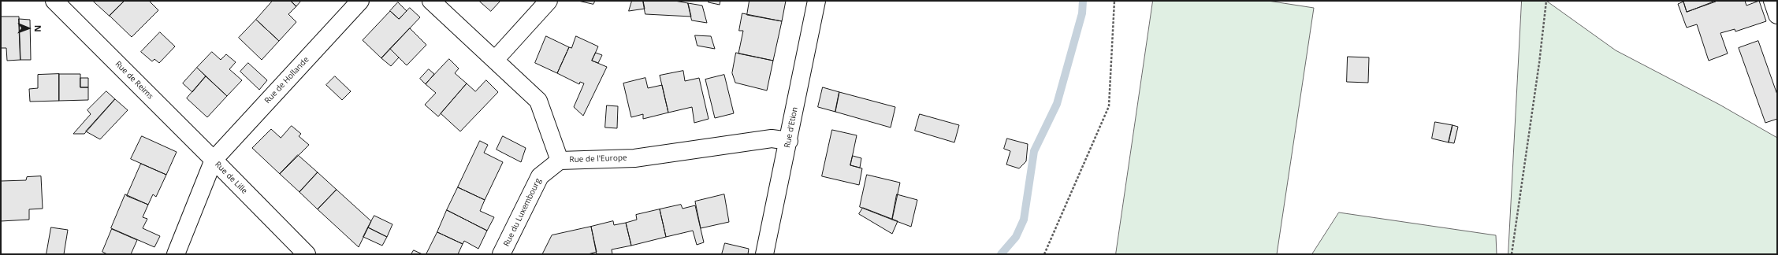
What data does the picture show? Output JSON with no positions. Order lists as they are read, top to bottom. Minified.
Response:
{"streets":{"street":["Rue de Reims","Rue de Hollande","Rue d'Etion","Rue de l'Europe","Rue de Lille","Rue du Luxembourg"]},"crossings":[["Rue de Reims","Rue de Hollande"],["Rue de Reims","Rue de Lille"],["Rue de Hollande","Rue de Lille"],["Rue d'Etion","Rue de l'Europe"],["Rue de l'Europe","Rue du Luxembourg"]],"north":"right"}
